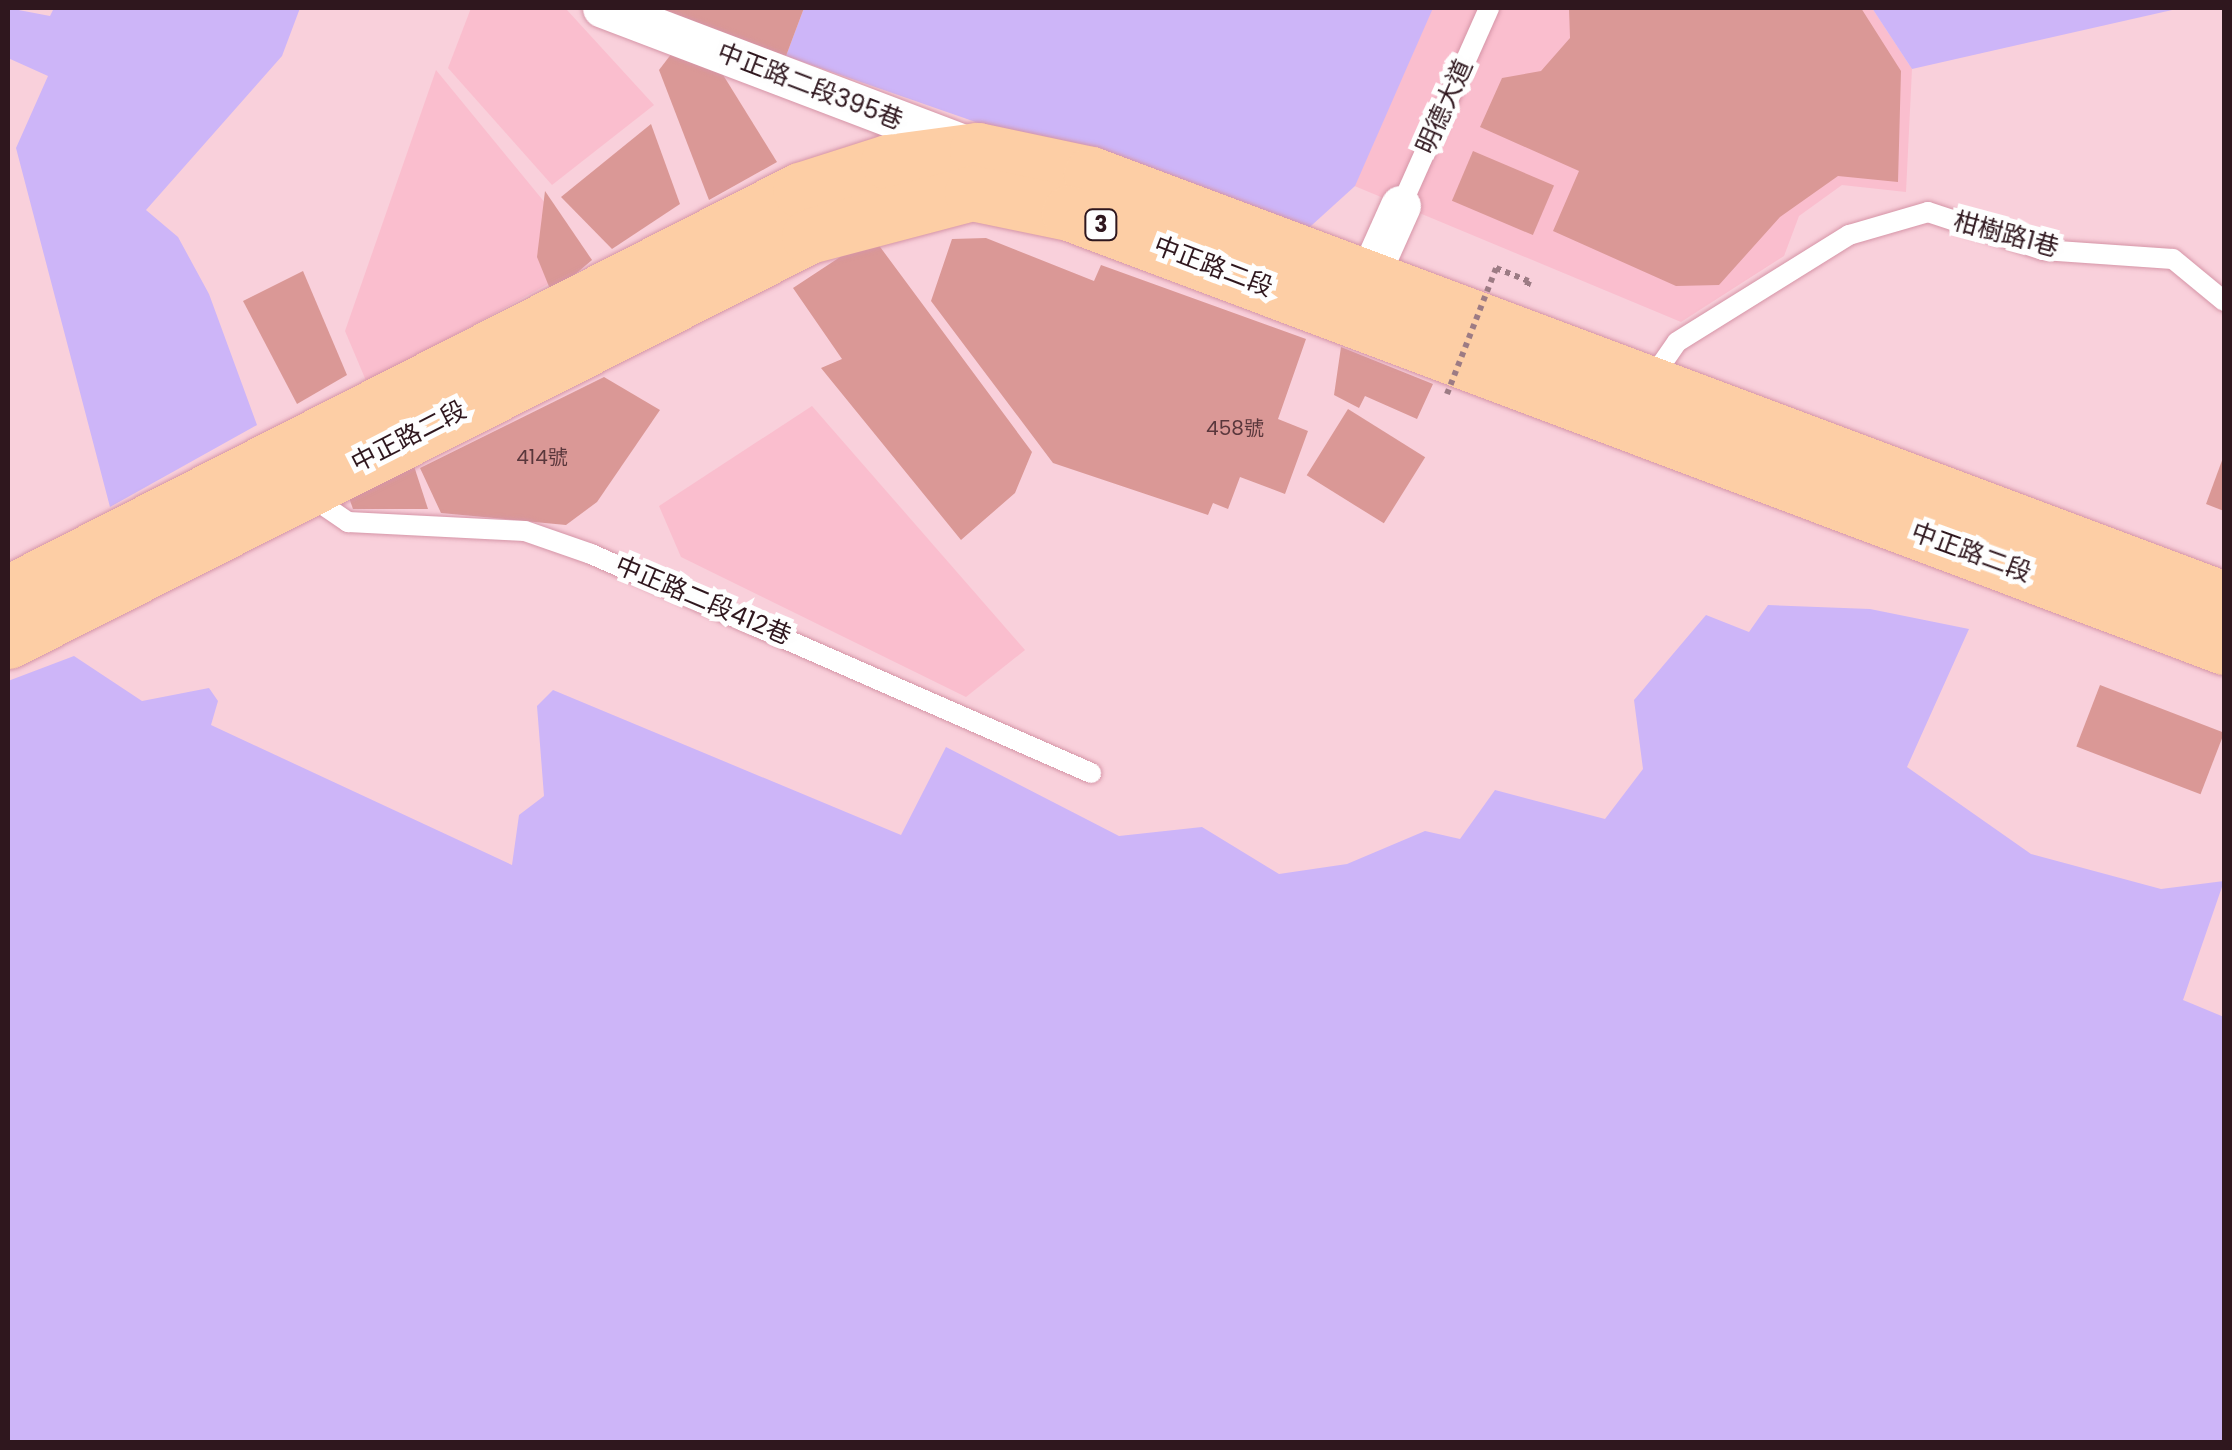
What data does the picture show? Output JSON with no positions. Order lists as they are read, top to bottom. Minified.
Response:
{"streets":{"main road":["3","中正路二段"],"street":["中正路二段395巷"],"lane":["明德大道","柑樹路1巷","中正路二段412巷"]},"crossings":[["中正路二段395巷","中正路二段"],["柑樹路1巷","中正路二段"],["中正路二段","中正路二段412巷"]],"house_numbers":["458號","414號"]}
